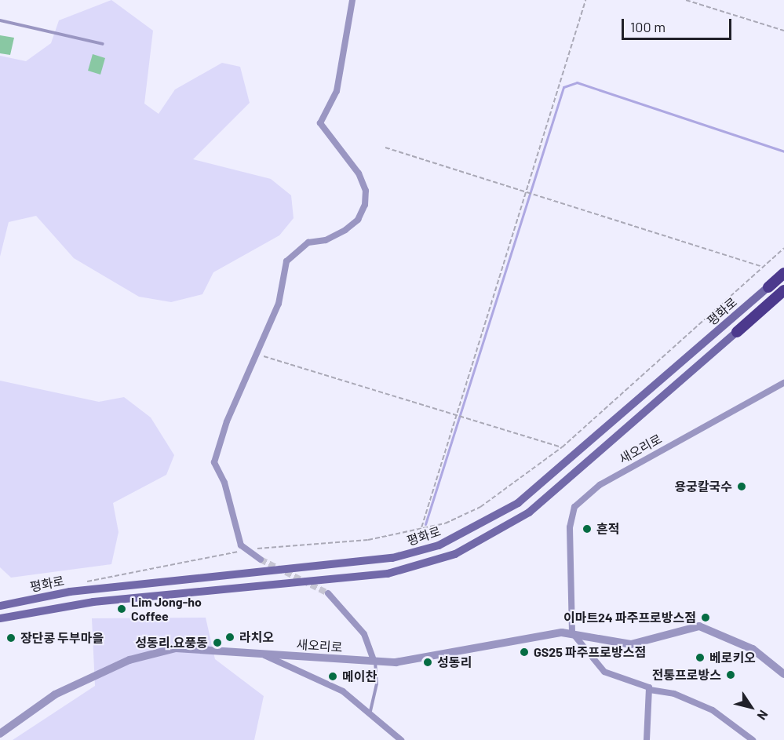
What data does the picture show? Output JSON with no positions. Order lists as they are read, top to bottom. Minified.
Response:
{"streets":{"main road":["평화로"],"street":["새오리로"]},"places":["용궁칼국수","흔적","Lim Jong-ho Coffee","이마트24 파주프로방스점","라치오","장단콩 두부마을","성동리.요풍동","GS25 파주프로방스점","베로키오","성동리","전통프로방스","메이찬"],"scale_bar":"100 m","north":"bottom right"}
